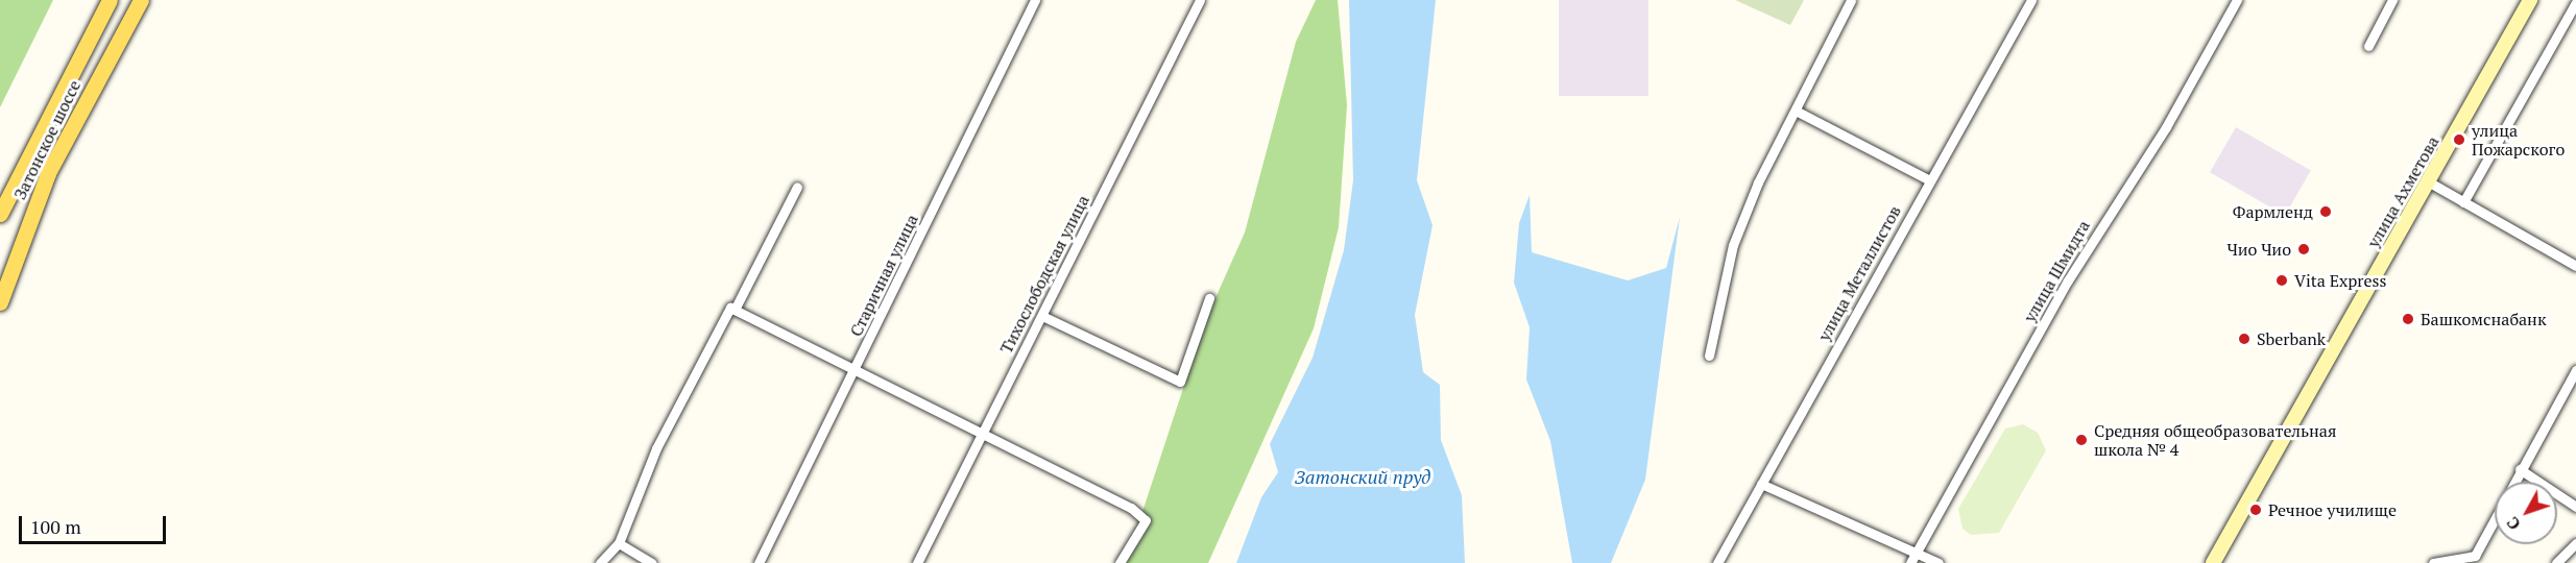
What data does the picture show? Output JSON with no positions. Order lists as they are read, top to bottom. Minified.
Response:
{"streets":{"main road":["Затонское шоссе","улица Ахметова"],"street":["улица Шмидта","улица Металлистов","Тихослободская улица","Старичная улица"]},"water":["Затонский пруд"],"places":["улица Пожарского","Фармленд","Чио Чио","Vita Express","Башкомснабанк","Sberbank","Средняя общеобразовательная школа № 4","Речное училище"],"scale_bar":"100 m","north":"bottom left"}
